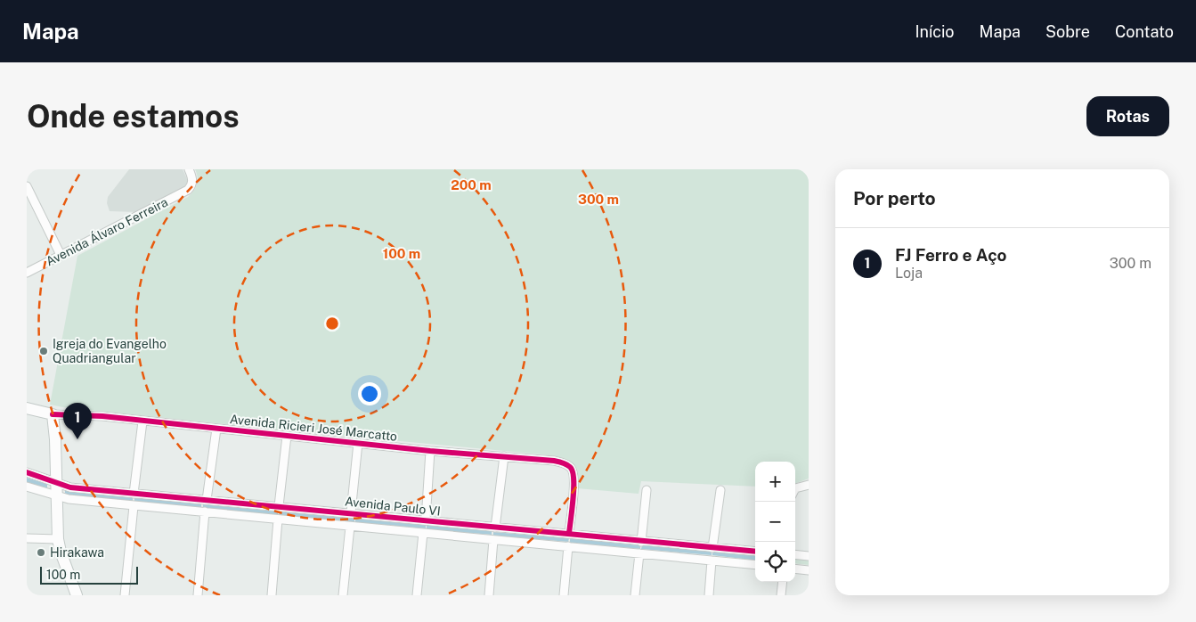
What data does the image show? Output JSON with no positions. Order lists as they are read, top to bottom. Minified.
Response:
{"streets":{"main road":["Avenida Ricieri José Marcatto"],"street":["Avenida Álvaro Ferreira","Avenida Paulo VI"]},"crossings":[["Avenida Ricieri José Marcatto","Avenida Paulo VI"]],"places":["Igreja do Evangelho Quadriangular","Hirakawa"],"scale_bar":"100 m","page":{"header":"Mapa","nav":["Início","Mapa","Sobre","Contato"],"buttons":"Rotas","title":"Onde estamos","heading":"Por perto","list":[{"mark":"1","name":"FJ Ferro e Aço","note":"Loja","value":"300 m"}],"pins":"1","map_buttons":["+","−"],"scale":"100 m"},"rings":["200 m","300 m","100 m"]}
